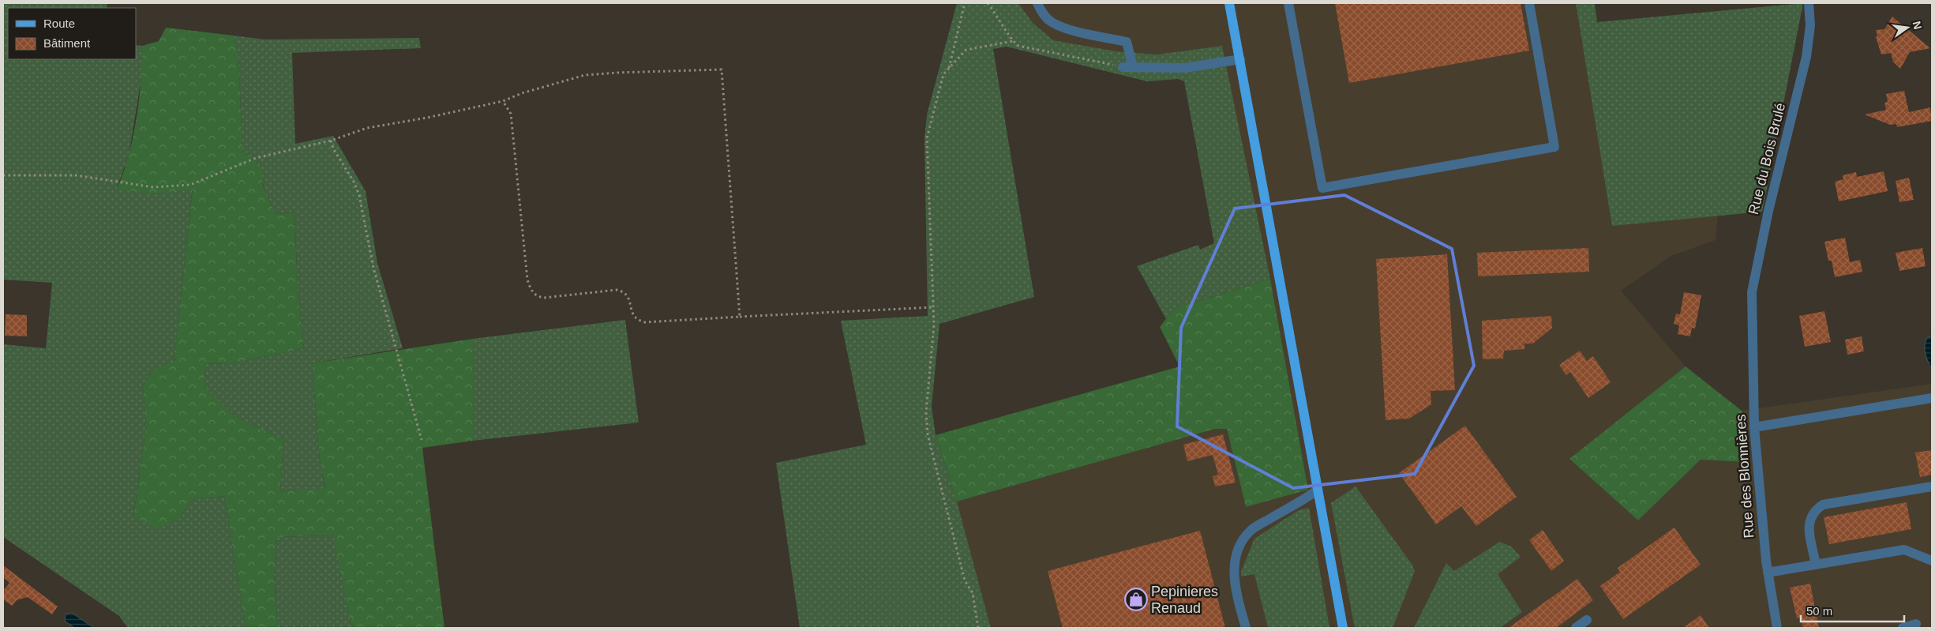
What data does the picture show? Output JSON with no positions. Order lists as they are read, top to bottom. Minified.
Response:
{"streets":{"street":["Rue du Bois Brulé","Rue des Blonnières"]},"crossings":[["Rue du Bois Brulé","Rue des Blonnières"]],"places":{"shop":["Pepinieres Renaud"]},"legend":["Route","Bâtiment"],"scale_bar":"50 m","north":"right"}
